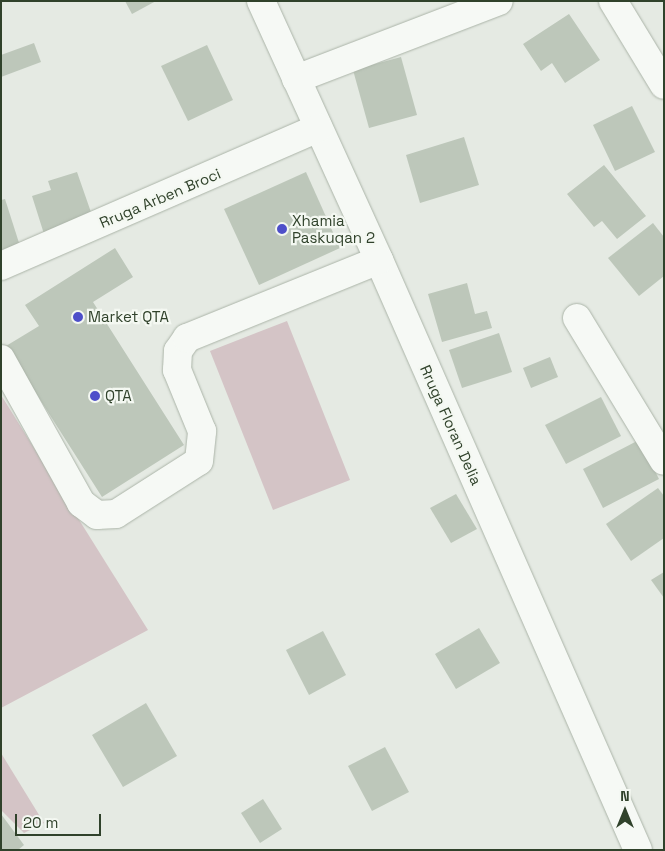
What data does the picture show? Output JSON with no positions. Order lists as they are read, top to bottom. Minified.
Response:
{"streets":{"street":["Rruga Arben Broci","Rruga Floran Delia"]},"crossings":[["Rruga Arben Broci","Rruga Floran Delia"]],"places":["Xhamia Paskuqan 2","Market QTA","QTA"],"scale_bar":"20 m","north":"top"}
